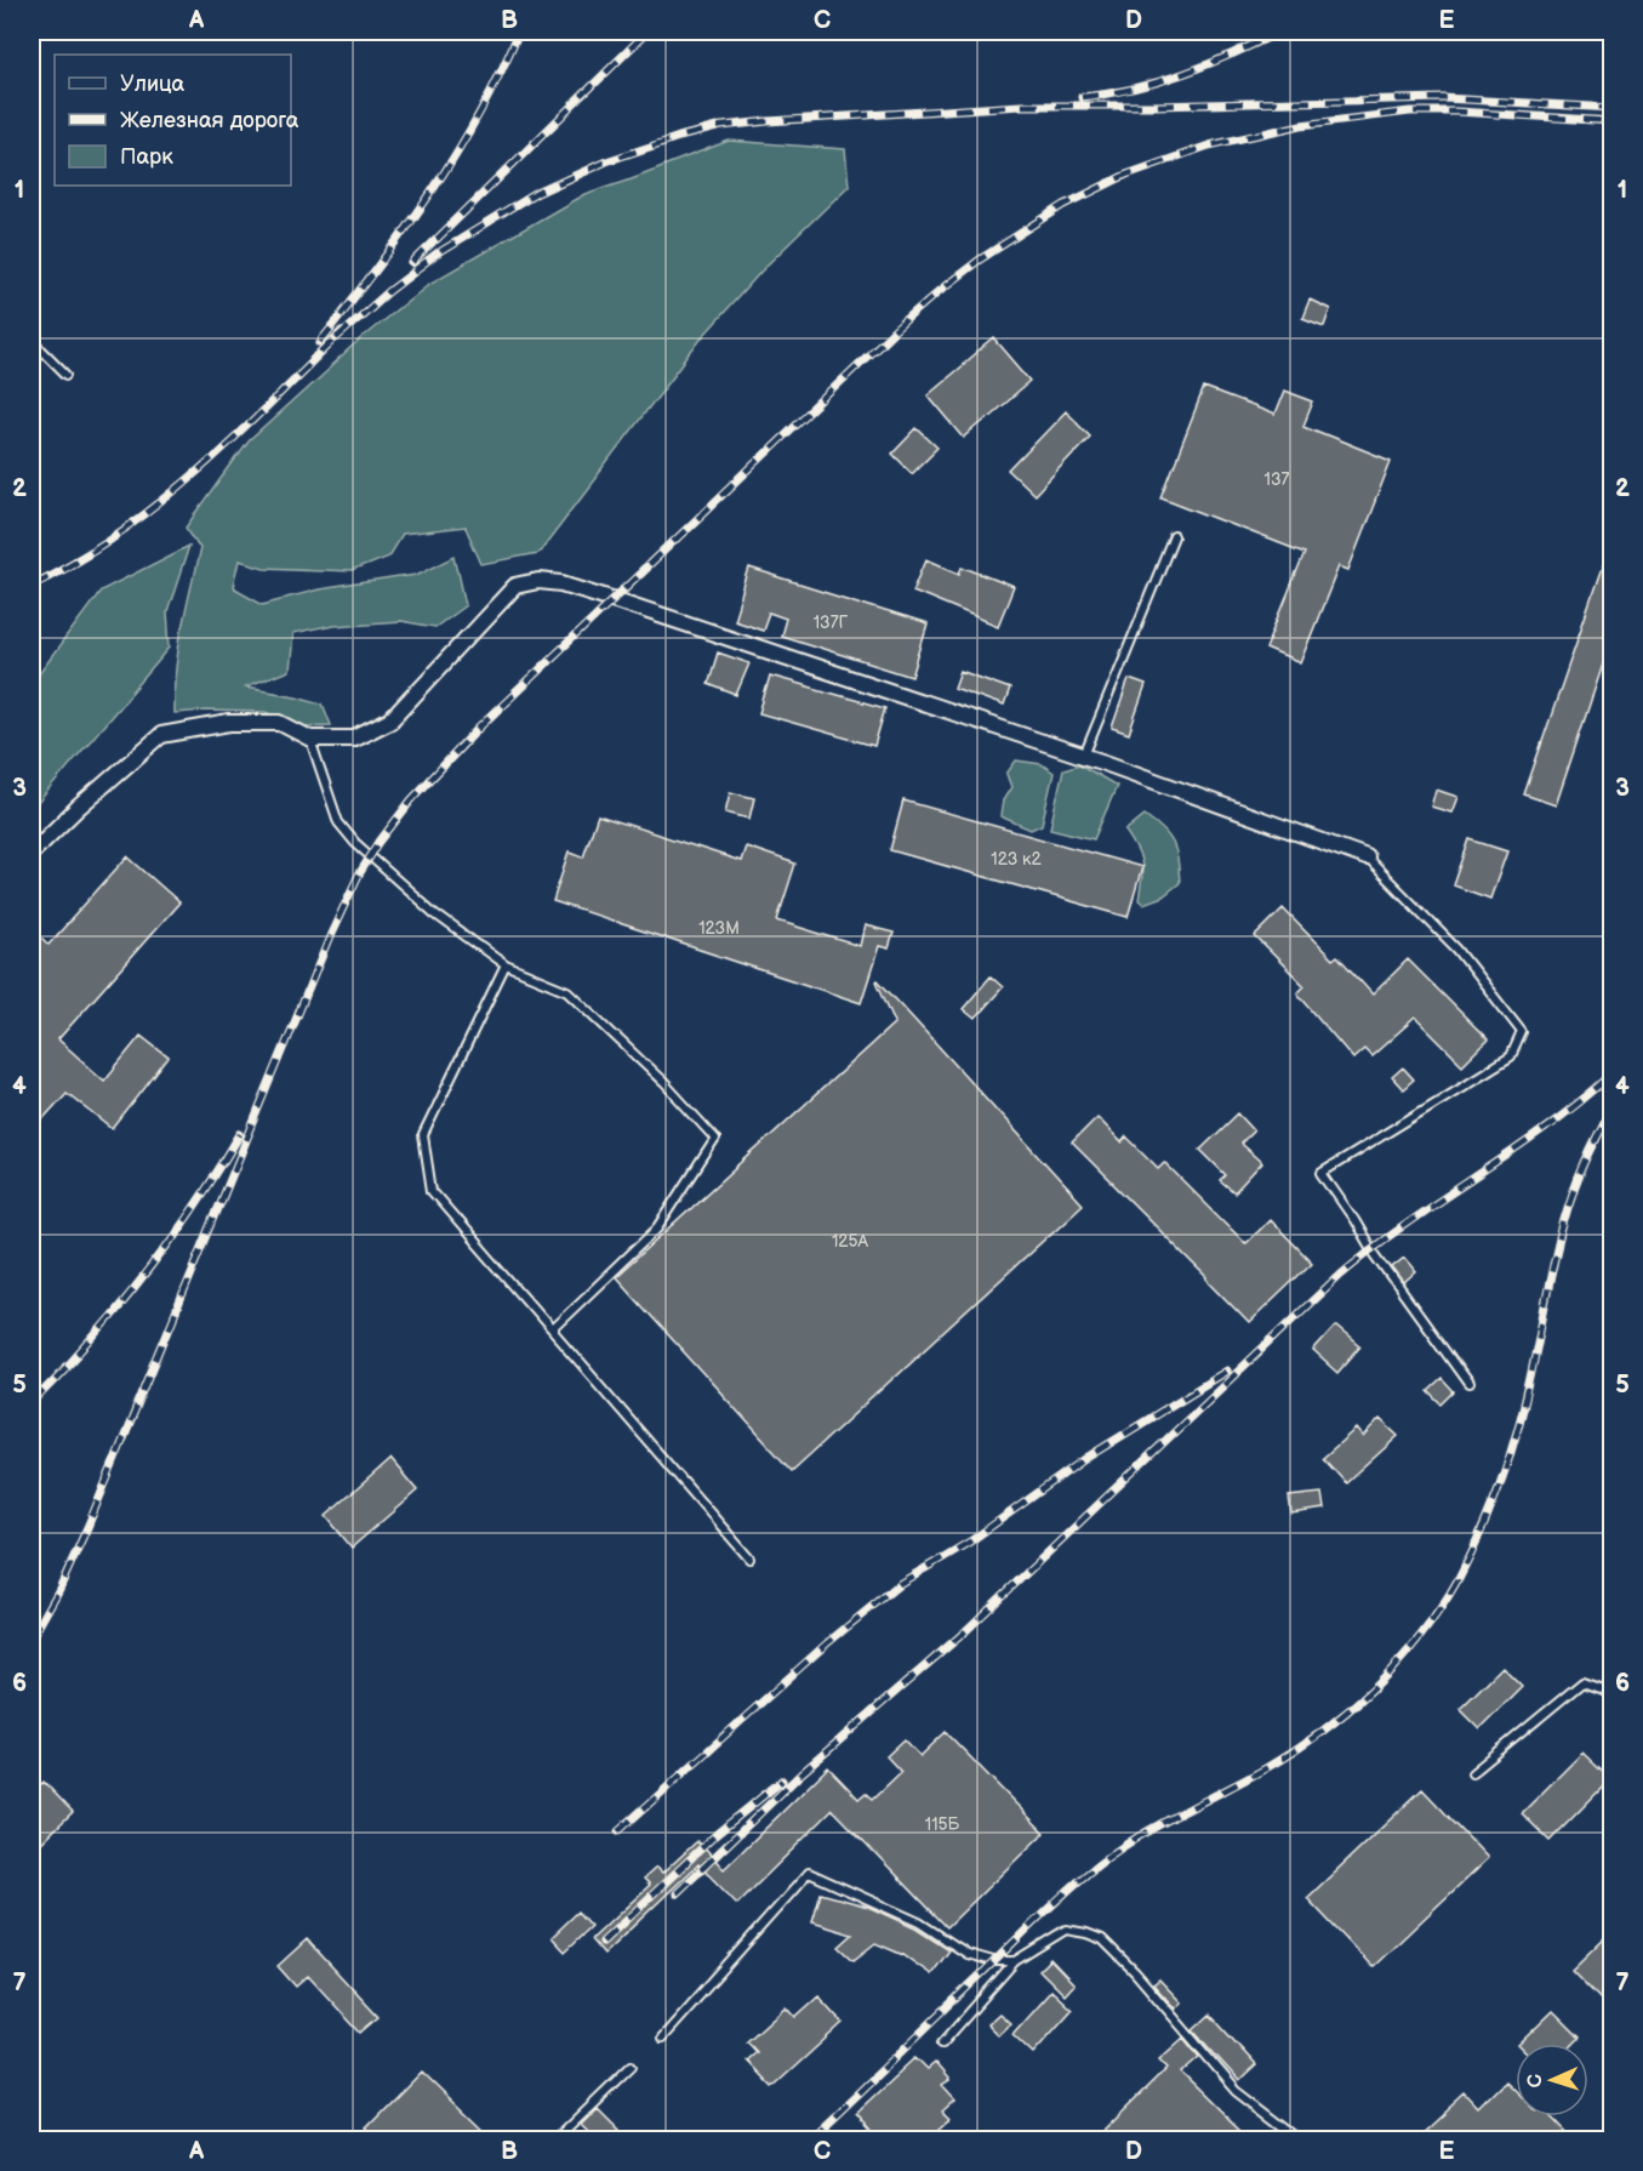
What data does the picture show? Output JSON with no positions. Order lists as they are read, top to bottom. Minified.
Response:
{"house_numbers":["137","137Г","123 к2","123М","125А","115Б"],"legend":["Улица","Железная дорога","Парк"],"north":"left","grid":{"columns":["A","B","C","D","E"],"rows":["1","2","3","4","5","6","7"]}}
